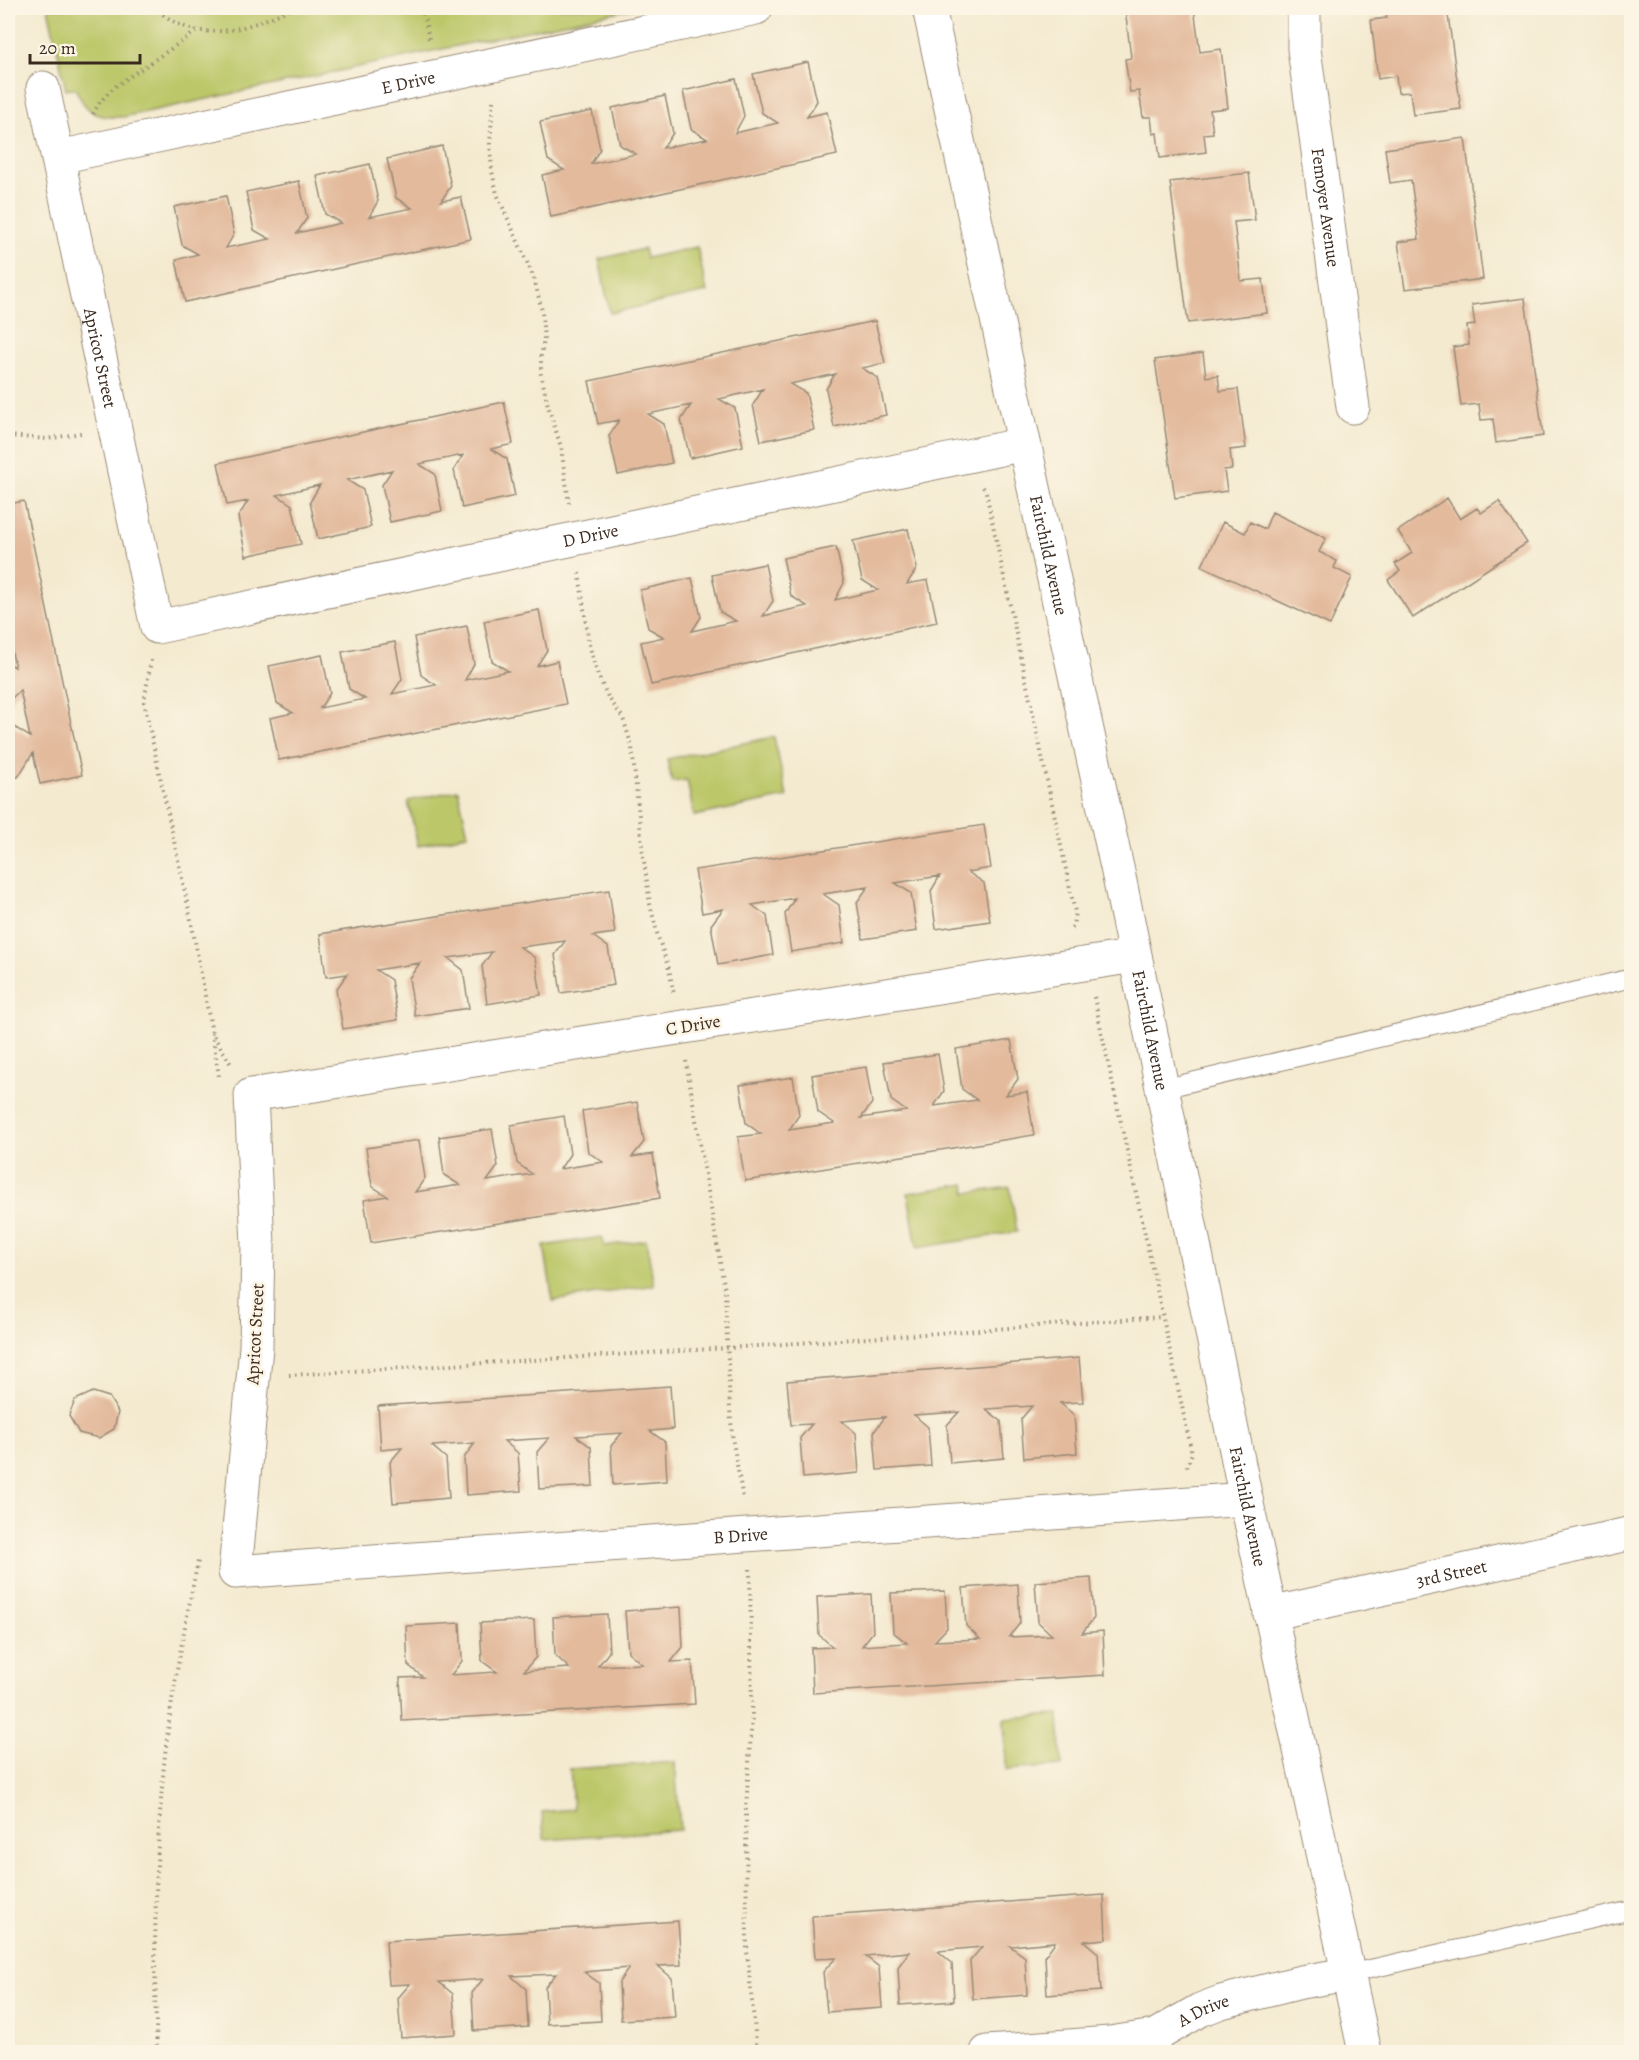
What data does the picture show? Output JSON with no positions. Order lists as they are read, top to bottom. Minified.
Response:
{"streets":{"street":["E Drive","Femoyer Avenue","Apricot Street","D Drive","Fairchild Avenue","C Drive","B Drive","3rd Street","A Drive"]},"crossings":[["E Drive","Apricot Street"],["Apricot Street","D Drive"],["Apricot Street","C Drive"],["Apricot Street","B Drive"],["D Drive","Fairchild Avenue"],["Fairchild Avenue","C Drive"],["Fairchild Avenue","B Drive"],["Fairchild Avenue","3rd Street"],["Fairchild Avenue","A Drive"]],"scale_bar":"20 m"}
